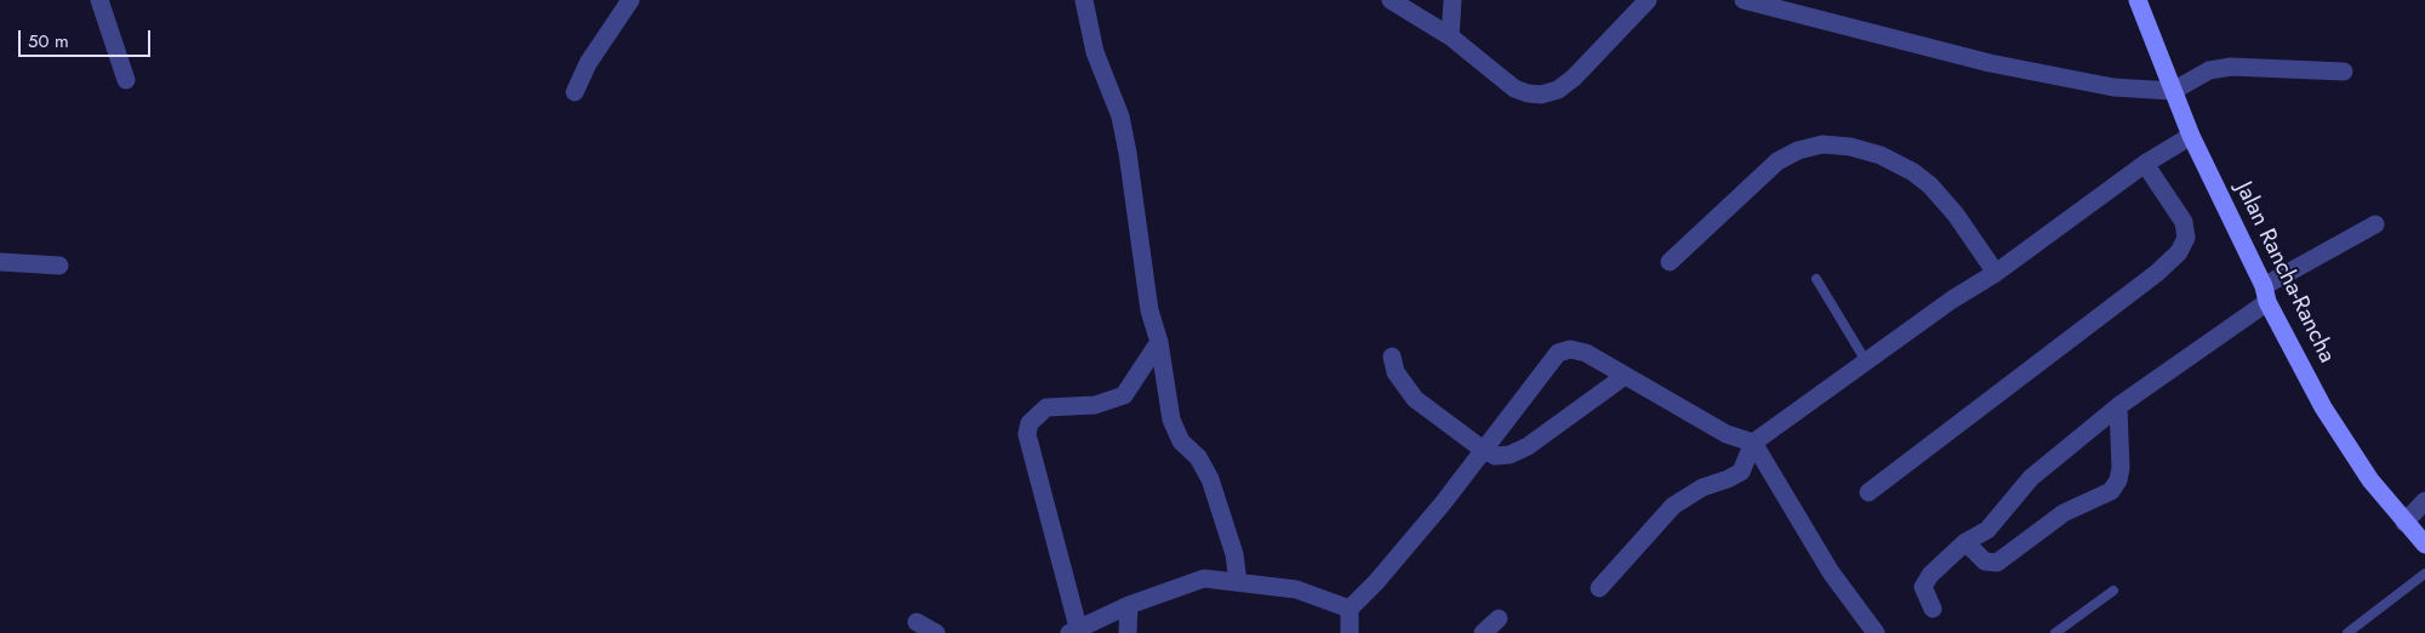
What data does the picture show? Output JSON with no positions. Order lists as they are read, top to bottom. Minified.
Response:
{"streets":{"main road":["Jalan Rancha-Rancha"]},"scale_bar":"50 m"}
